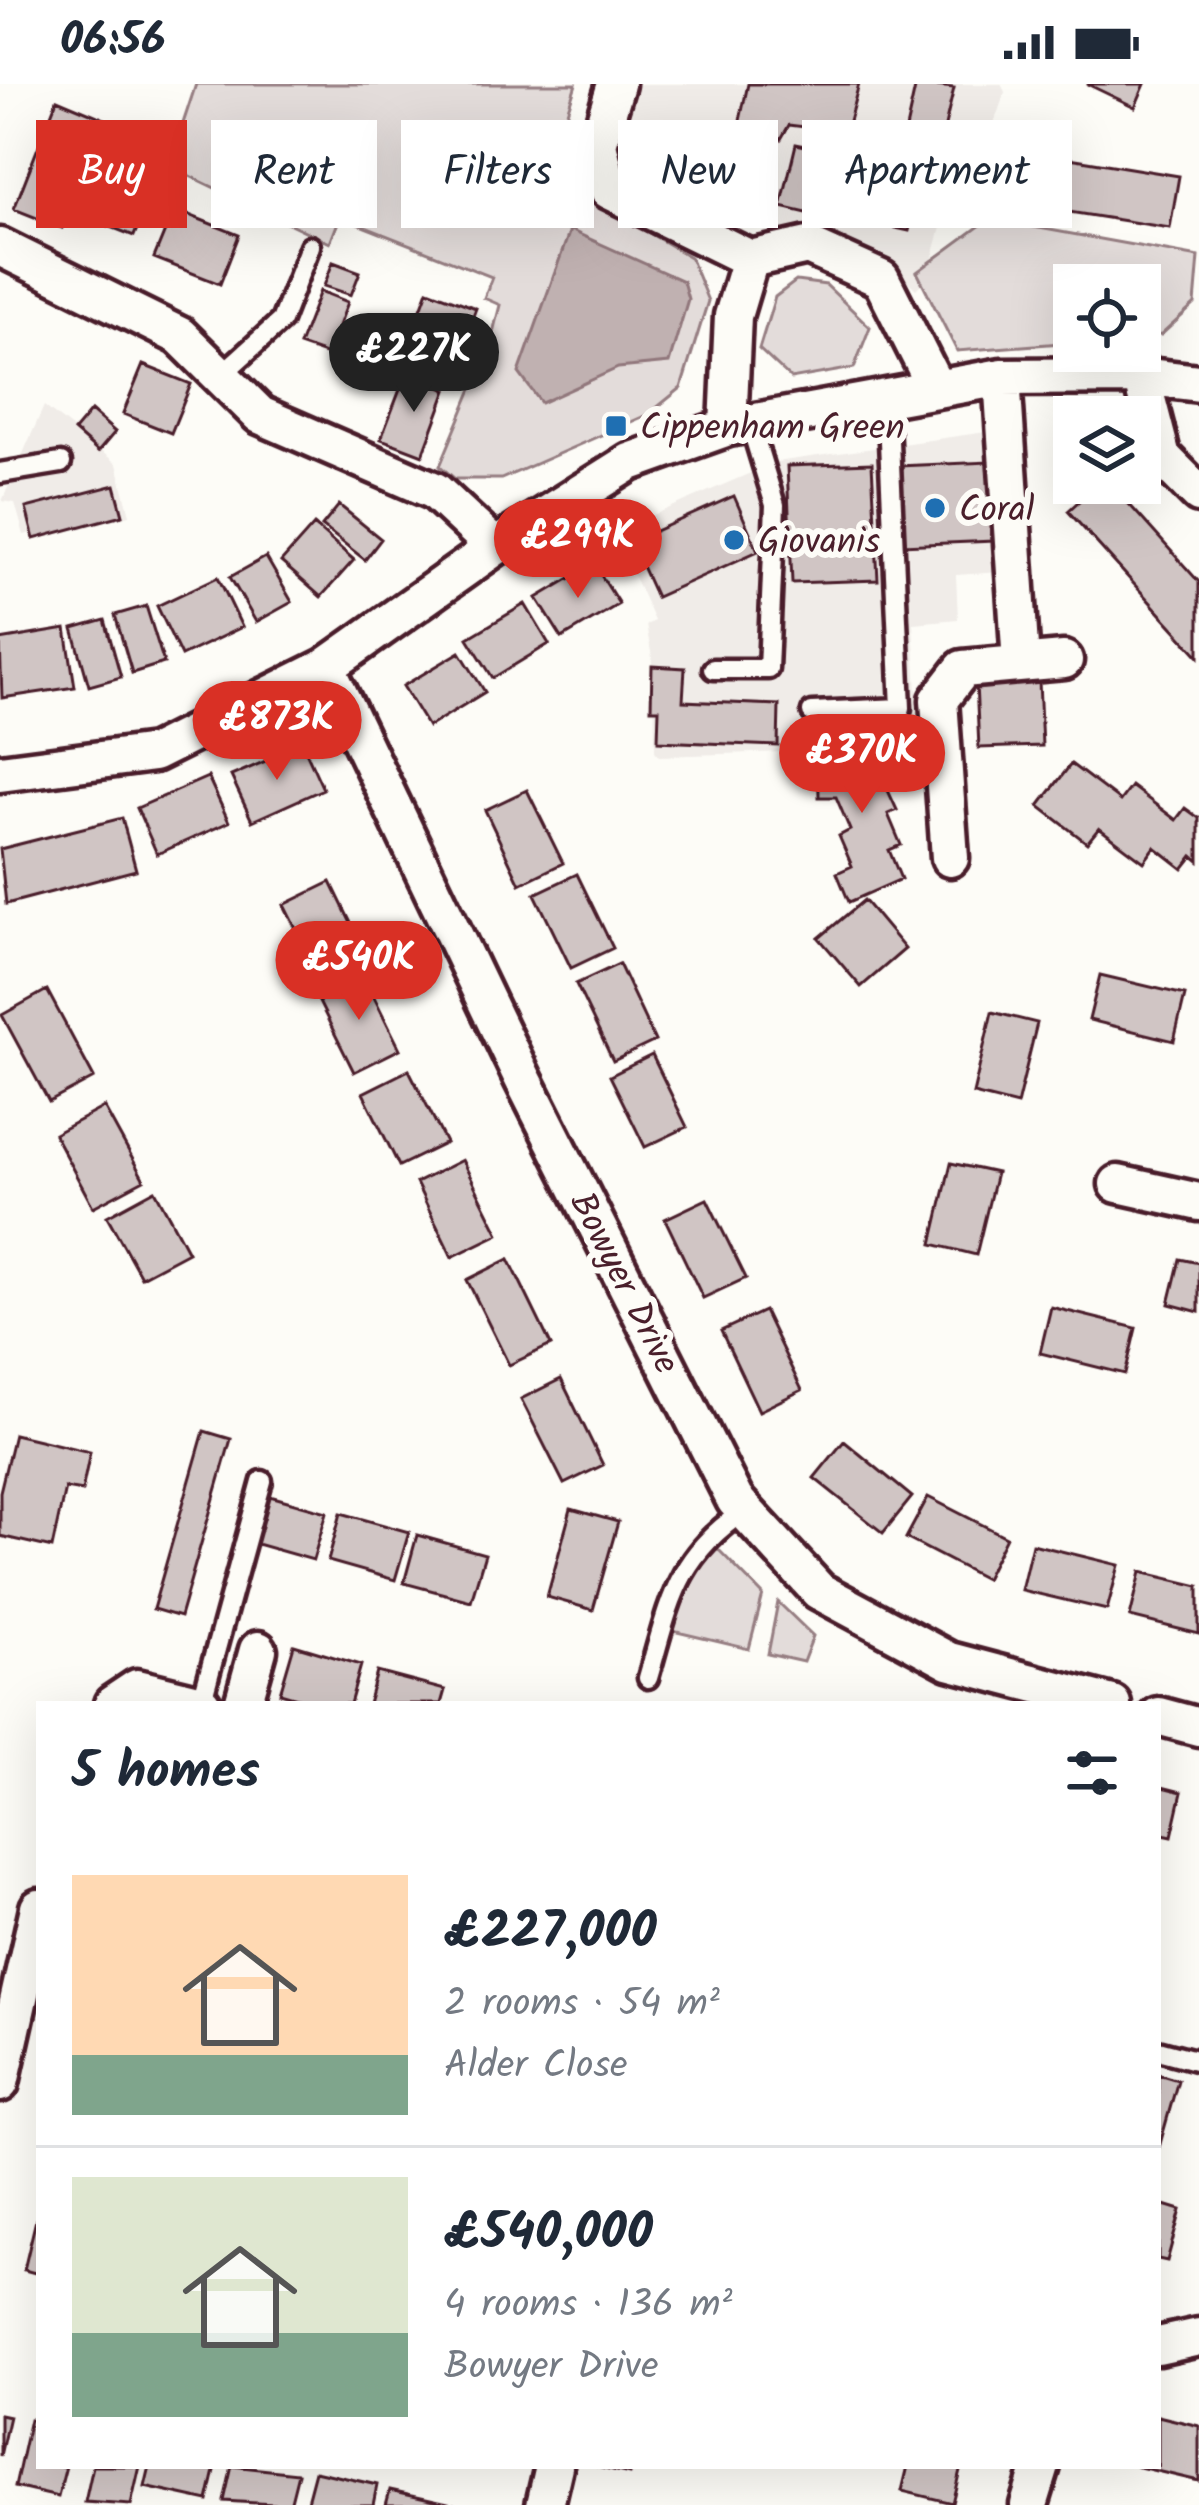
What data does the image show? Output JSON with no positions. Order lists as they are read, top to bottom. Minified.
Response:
{"streets":{"street":["Bowyer Drive"]},"places":{"transit":["Cippenham Green"],"other":["Coral","Giovanis"]},"page":{"status":"06:56","chip":["Buy","Rent","Filters","New","Apartment"],"price":["£227K","£299K","£873K","£370K","£540K"],"heading":"5 homes","list":[{"name":"£227,000","note":"2 rooms · 54 m² · Alder Close"},{"name":"£540,000","note":"4 rooms · 136 m² · Bowyer Drive"}]}}
